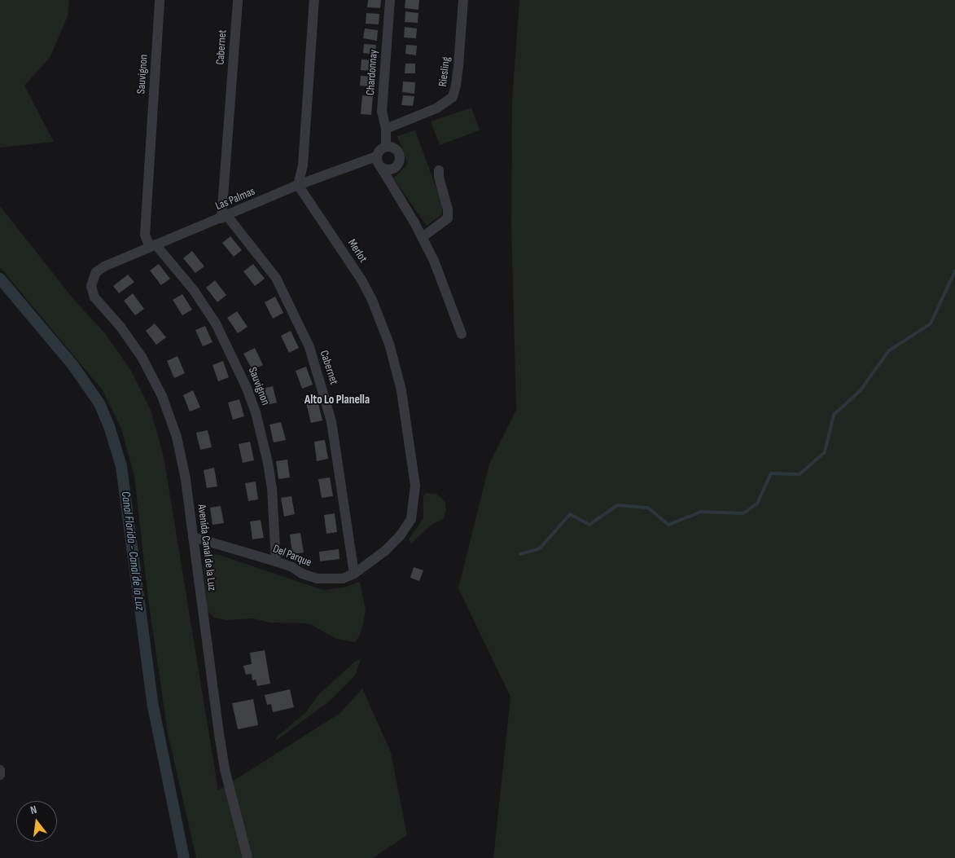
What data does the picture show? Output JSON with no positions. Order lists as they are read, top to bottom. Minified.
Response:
{"streets":{"street":["Cabernet","Riesling","Chardonnay","Sauvignon","Las Palmas","Merlot","Avenida Canal de la Luz","Del Parque"]},"crossings":[["Cabernet","Las Palmas"],["Cabernet","Del Parque"],["Riesling","Chardonnay"],["Chardonnay","Las Palmas"],["Sauvignon","Las Palmas"],["Sauvignon","Del Parque"],["Las Palmas","Merlot"],["Las Palmas","Avenida Canal de la Luz"],["Merlot","Del Parque"],["Avenida Canal de la Luz","Del Parque"]],"districts":["Alto Lo Planella"],"water":["Canal Florida - Canal de la Luz"],"north":"top"}
